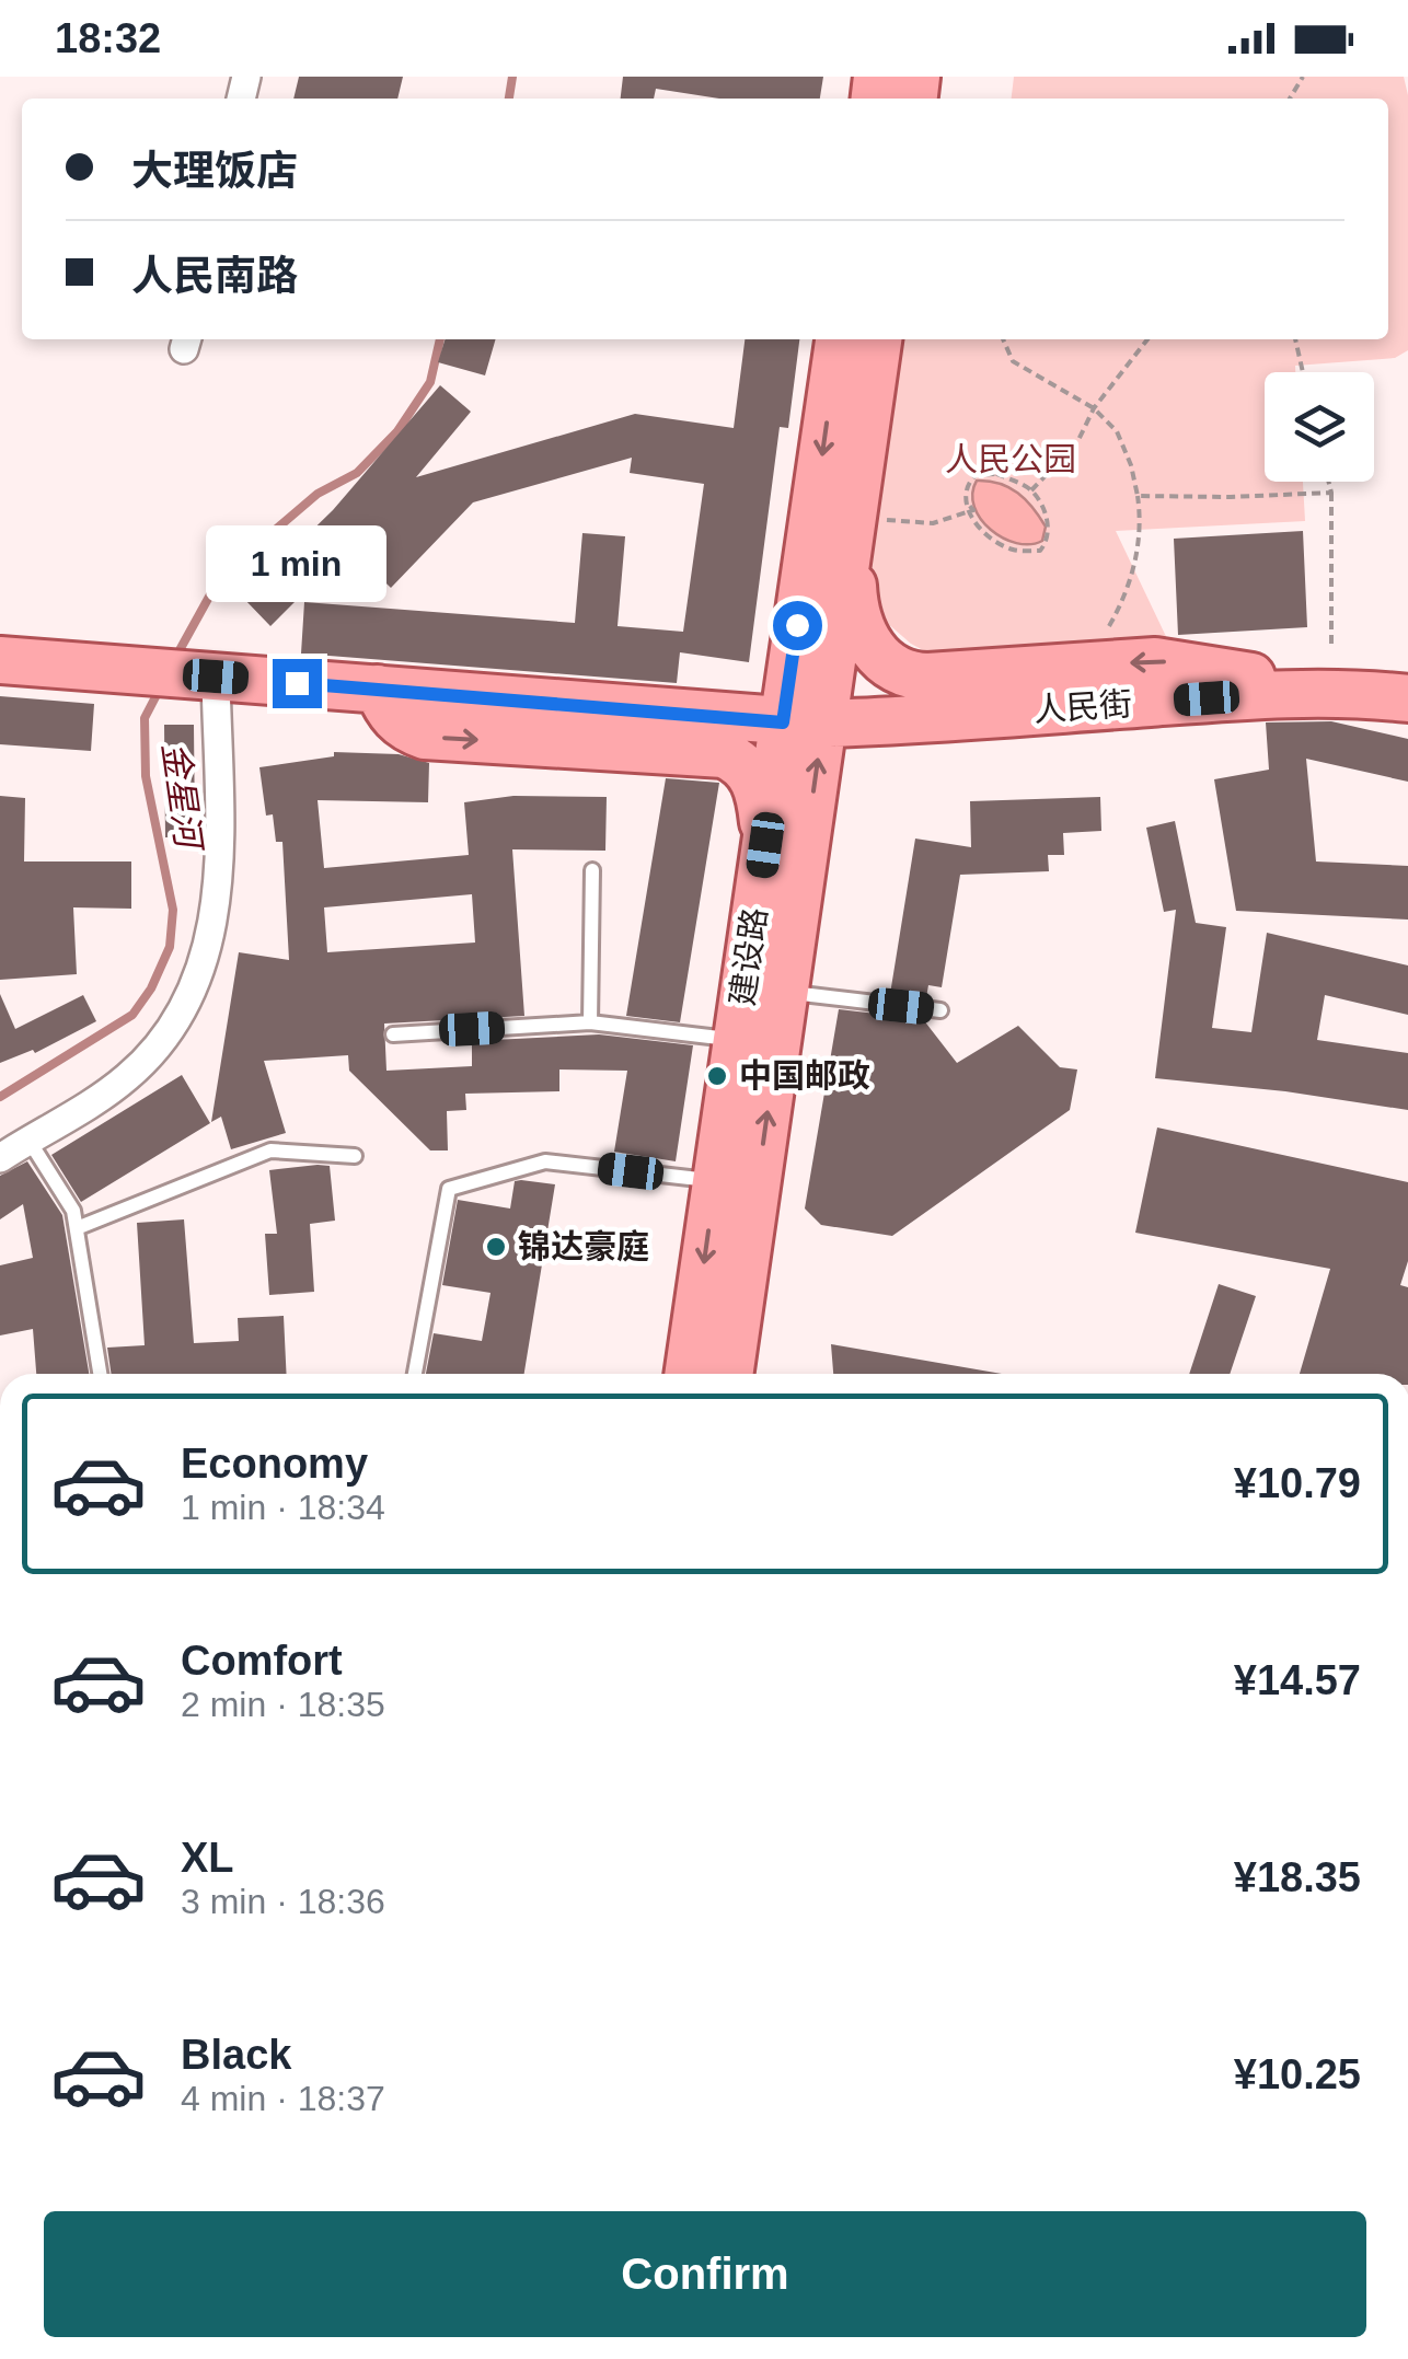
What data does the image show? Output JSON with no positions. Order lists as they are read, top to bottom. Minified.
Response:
{"streets":{"main road":["人民街","建设路"]},"crossings":[["人民街","建设路"]],"water":["金星河"],"parks":["人民公园"],"places":["中国邮政","锦达豪庭"],"page":{"status":"18:32","banner":["大理饭店","人民南路"],"bubble":"1 min","list":[{"name":"Economy","note":"1 min · 18:34","value":"¥10.79"},{"name":"Comfort","note":"2 min · 18:35","value":"¥14.57"},{"name":"XL","note":"3 min · 18:36","value":"¥18.35"},{"name":"Black","note":"4 min · 18:37","value":"¥10.25"}],"buttons":"Confirm"}}
